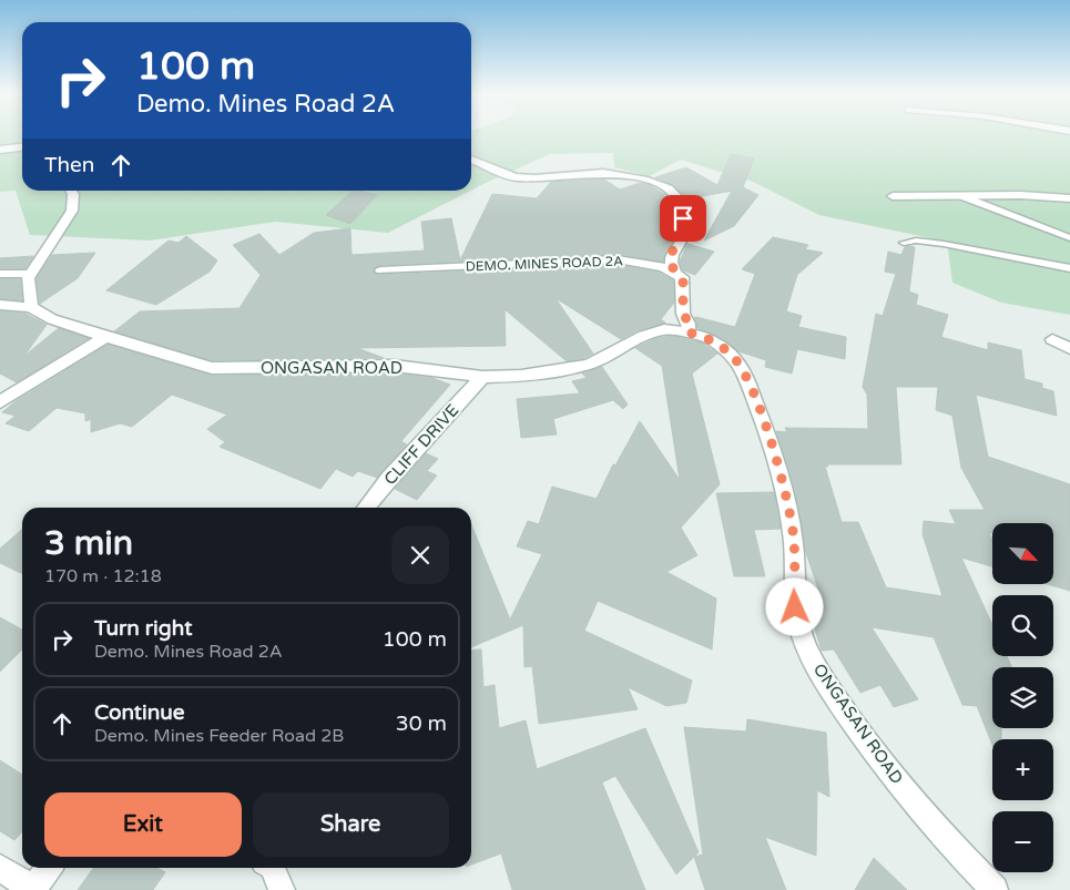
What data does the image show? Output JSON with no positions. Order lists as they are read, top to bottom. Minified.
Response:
{"streets":{"street":["DEMO. MINES ROAD 2A","ONGASAN ROAD","CLIFF DRIVE"]},"crossings":[["ONGASAN ROAD","CLIFF DRIVE"]],"north":"bottom right","page":{"turn":["100 m","Demo. Mines Road 2A"],"then":"Then","heading":["3 min","170 m · 12:18"],"map_buttons":["+","−"],"list":[{"name":"Turn right","note":"Demo. Mines Road 2A","value":"100 m"},{"name":"Continue","note":"Demo. Mines Feeder Road 2B","value":"30 m"}],"buttons":["Exit","Share"]}}
